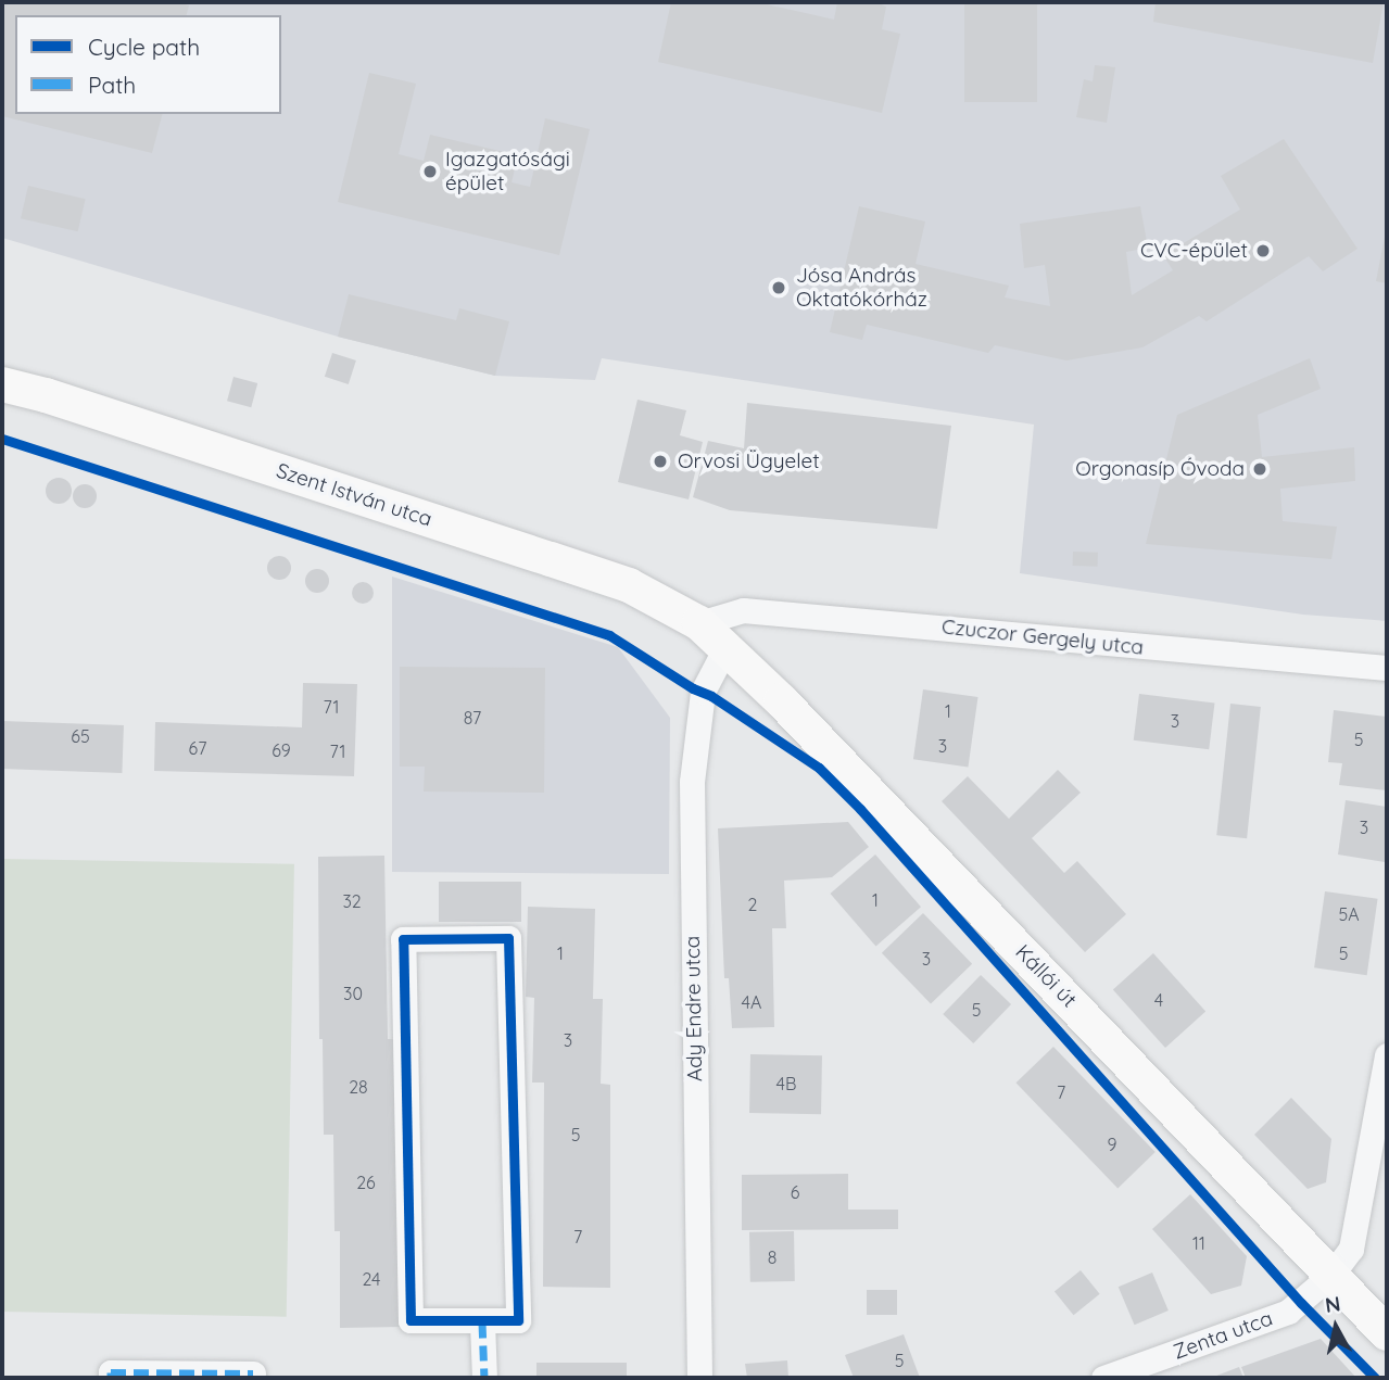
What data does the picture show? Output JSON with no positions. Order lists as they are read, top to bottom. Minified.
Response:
{"streets":{"main road":["Szent István utca","Kállói út"],"street":["Czuczor Gergely utca","Ady Endre utca","Zenta utca"]},"crossings":[["Szent István utca","Czuczor Gergely utca"],["Szent István utca","Kállói út"],["Czuczor Gergely utca","Kállói út"],["Kállói út","Ady Endre utca"],["Kállói út","Zenta utca"]],"places":["Igazgatósági épület","CVC-épület","Jósa András Oktatókórház","Orvosi Ügyelet","Orgonasíp Óvoda"],"house_numbers":["71","1","87","3","65","5","3","67","69","71","3","1","32","2","5A","1","5","3","30","4","4A","5","3","4B","28","7","5","9","26","6","7","11","8","24","5"],"legend":["Cycle path","Path"],"north":"top"}
